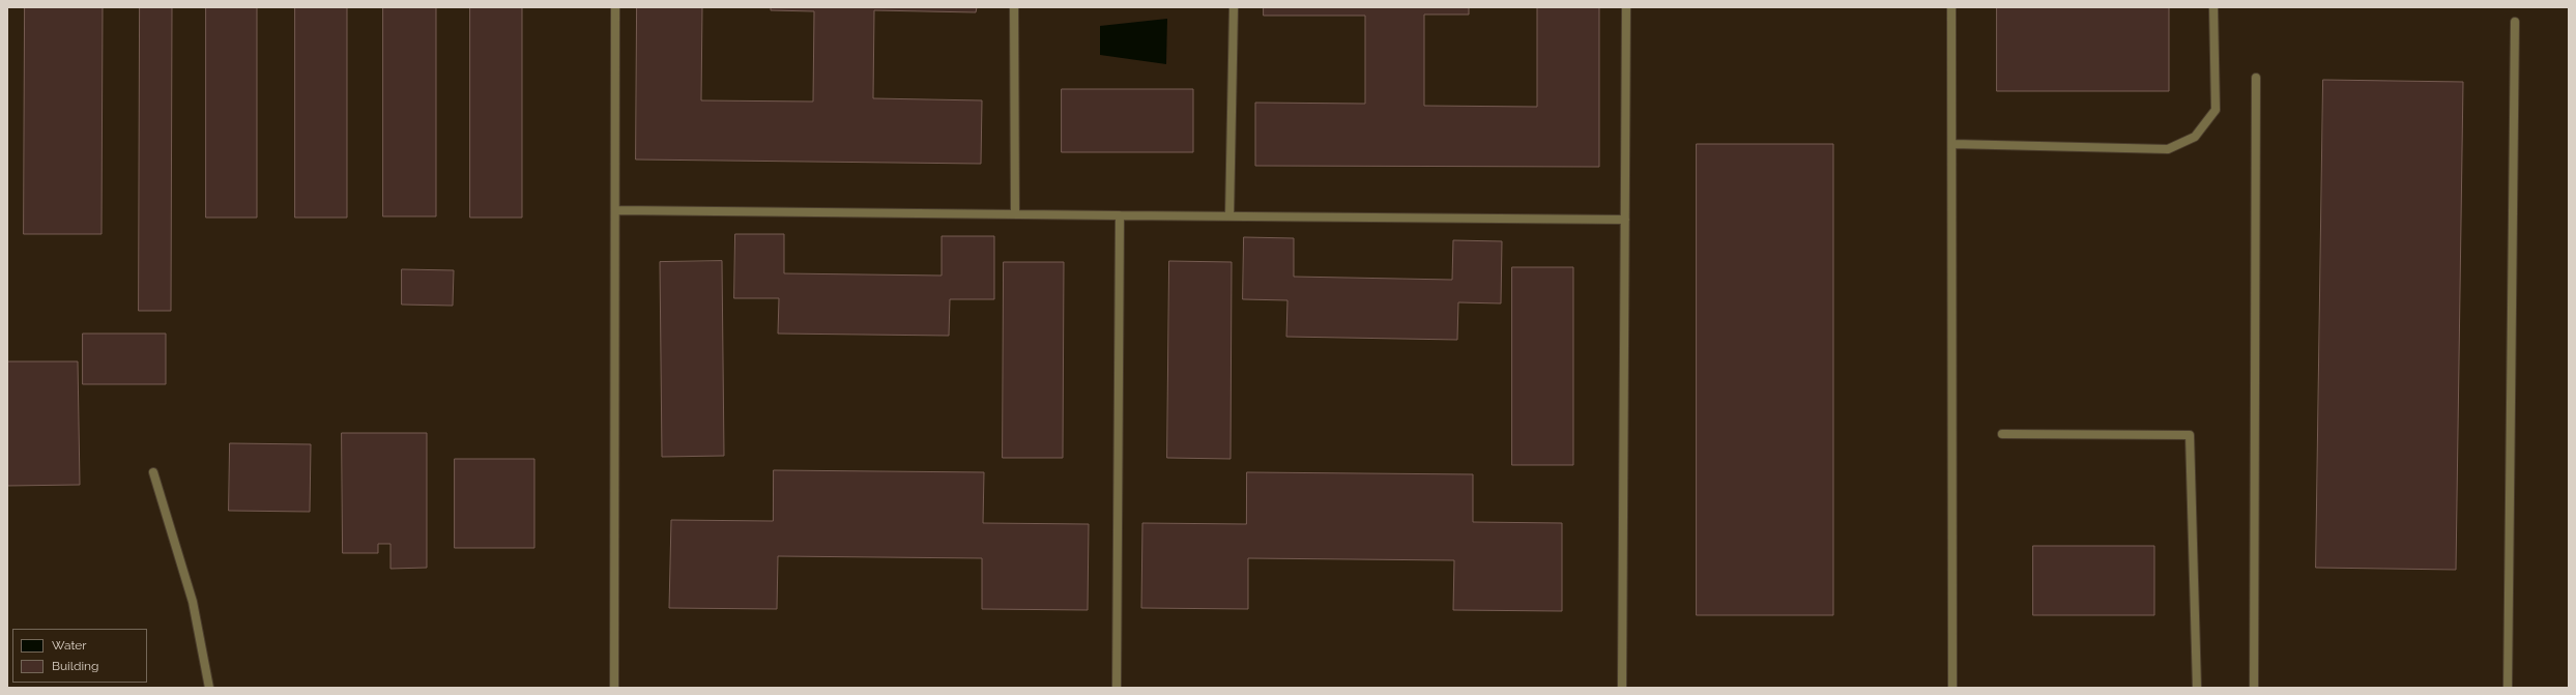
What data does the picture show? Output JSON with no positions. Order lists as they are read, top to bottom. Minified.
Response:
{"legend":["Water","Building"]}
